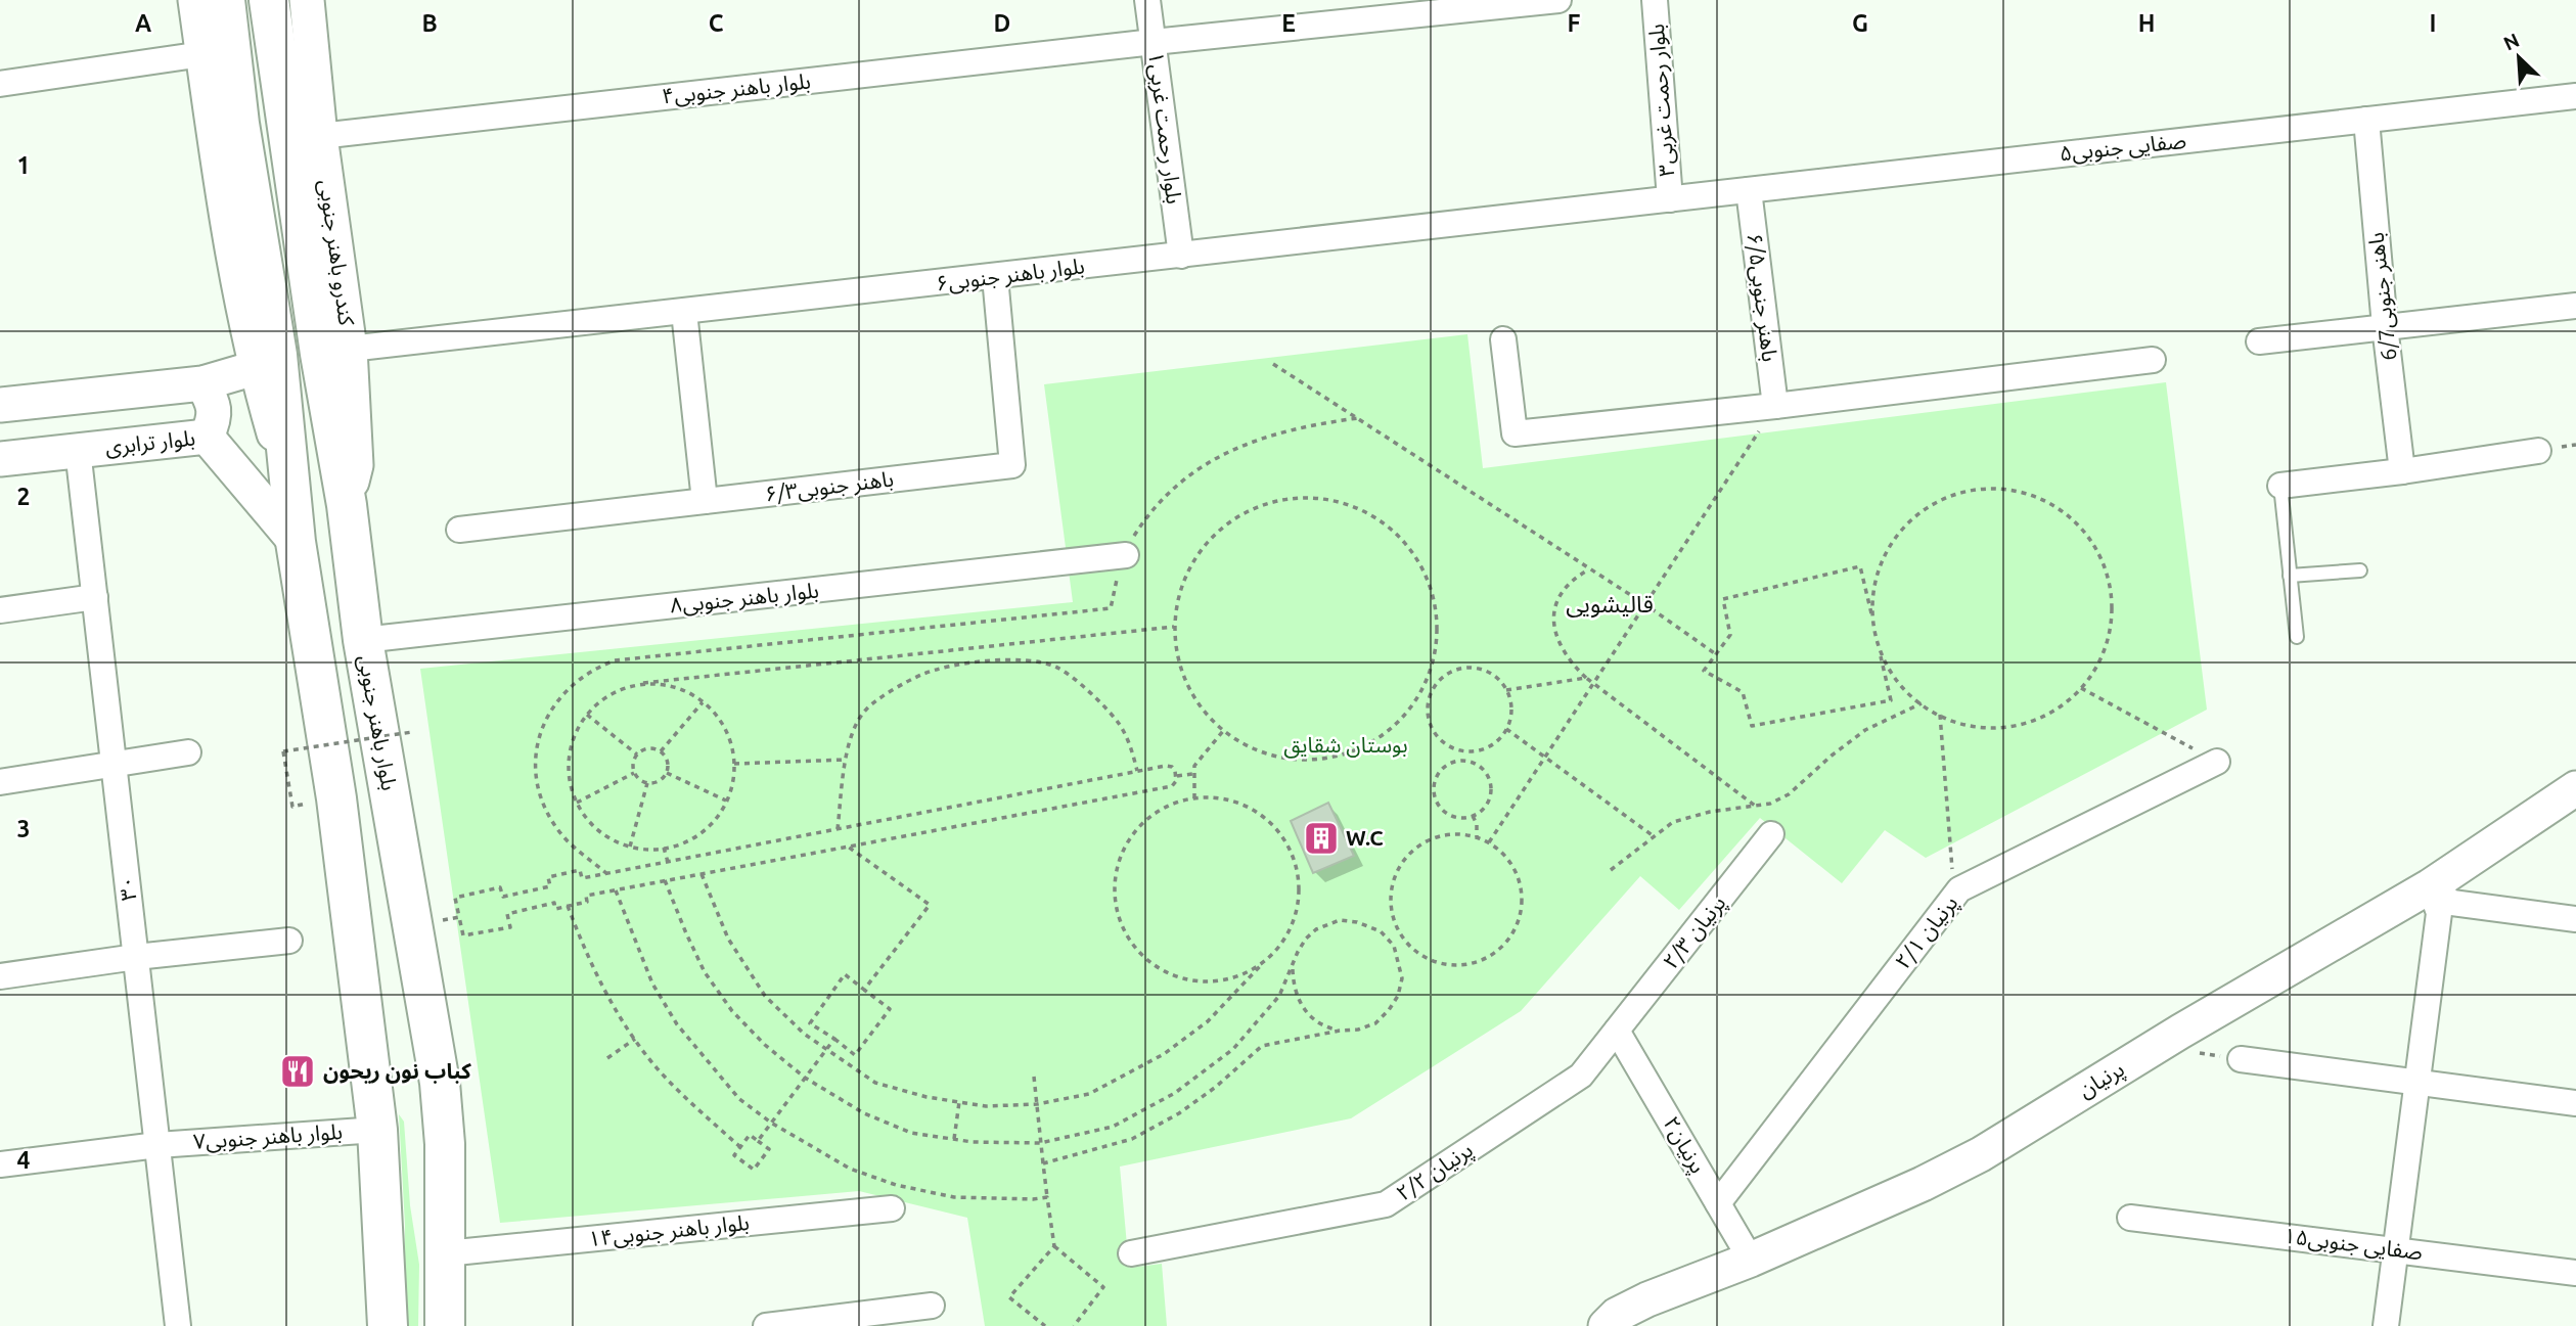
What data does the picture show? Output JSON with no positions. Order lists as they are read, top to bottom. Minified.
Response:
{"streets":{"main road":["بلوار باهنر جنوبی"],"street":["بلوار باهنر جنوبی۴","بلوار رحمت غربی۳","بلوار رحمت غربی۱","صفایی جنوبی۵","کندرو باهنر جنوبی","بلوار باهنر جنوبی۶","6/7باهنر جنوبی","باهنر جنوبی۶/۵","بلوار ترابری","۶/۳باهنر جنوبی","۸بلوار باهنر جنوبی","۳۰","پرنیان ۲/۳","پرنیان ۲/۱","پرنیان","بلوار باهنر جنوبی۷","پرنیان۲","پرنیان ۲/۲","بلوار باهنر جنوبی۱۴","صفایی جنوبی۱۵"]},"crossings":[["بلوار باهنر جنوبی۴","بلوار رحمت غربی۱"],["بلوار باهنر جنوبی۴","کندرو باهنر جنوبی"],["بلوار رحمت غربی۳","صفایی جنوبی۵"],["بلوار رحمت غربی۳","بلوار باهنر جنوبی۶"],["بلوار رحمت غربی۱","بلوار باهنر جنوبی۶"],["صفایی جنوبی۵","بلوار باهنر جنوبی۶"],["صفایی جنوبی۵","6/7باهنر جنوبی"],["صفایی جنوبی۵","باهنر جنوبی۶/۵"],["کندرو باهنر جنوبی","بلوار باهنر جنوبی۶"],["کندرو باهنر جنوبی","بلوار باهنر جنوبی"],["بلوار باهنر جنوبی۶","۶/۳باهنر جنوبی"],["بلوار ترابری","۳۰"],["۸بلوار باهنر جنوبی","بلوار باهنر جنوبی"],["بلوار باهنر جنوبی","بلوار باهنر جنوبی۱۴"],["۳۰","بلوار باهنر جنوبی۷"],["پرنیان ۲/۳","پرنیان۲"],["پرنیان ۲/۳","پرنیان ۲/۲"],["پرنیان ۲/۱","پرنیان۲"],["پرنیان","پرنیان۲"],["پرنیان۲","پرنیان ۲/۲"]],"districts":["قالیشویی"],"parks":["بوستان شقایق"],"places":{"building":["W.C"],"restaurant":["کباب نون ریحون"]},"north":"top left","grid":{"columns":["A","B","C","D","E","F","G","H","I"],"rows":["1","2","3","4"]}}
